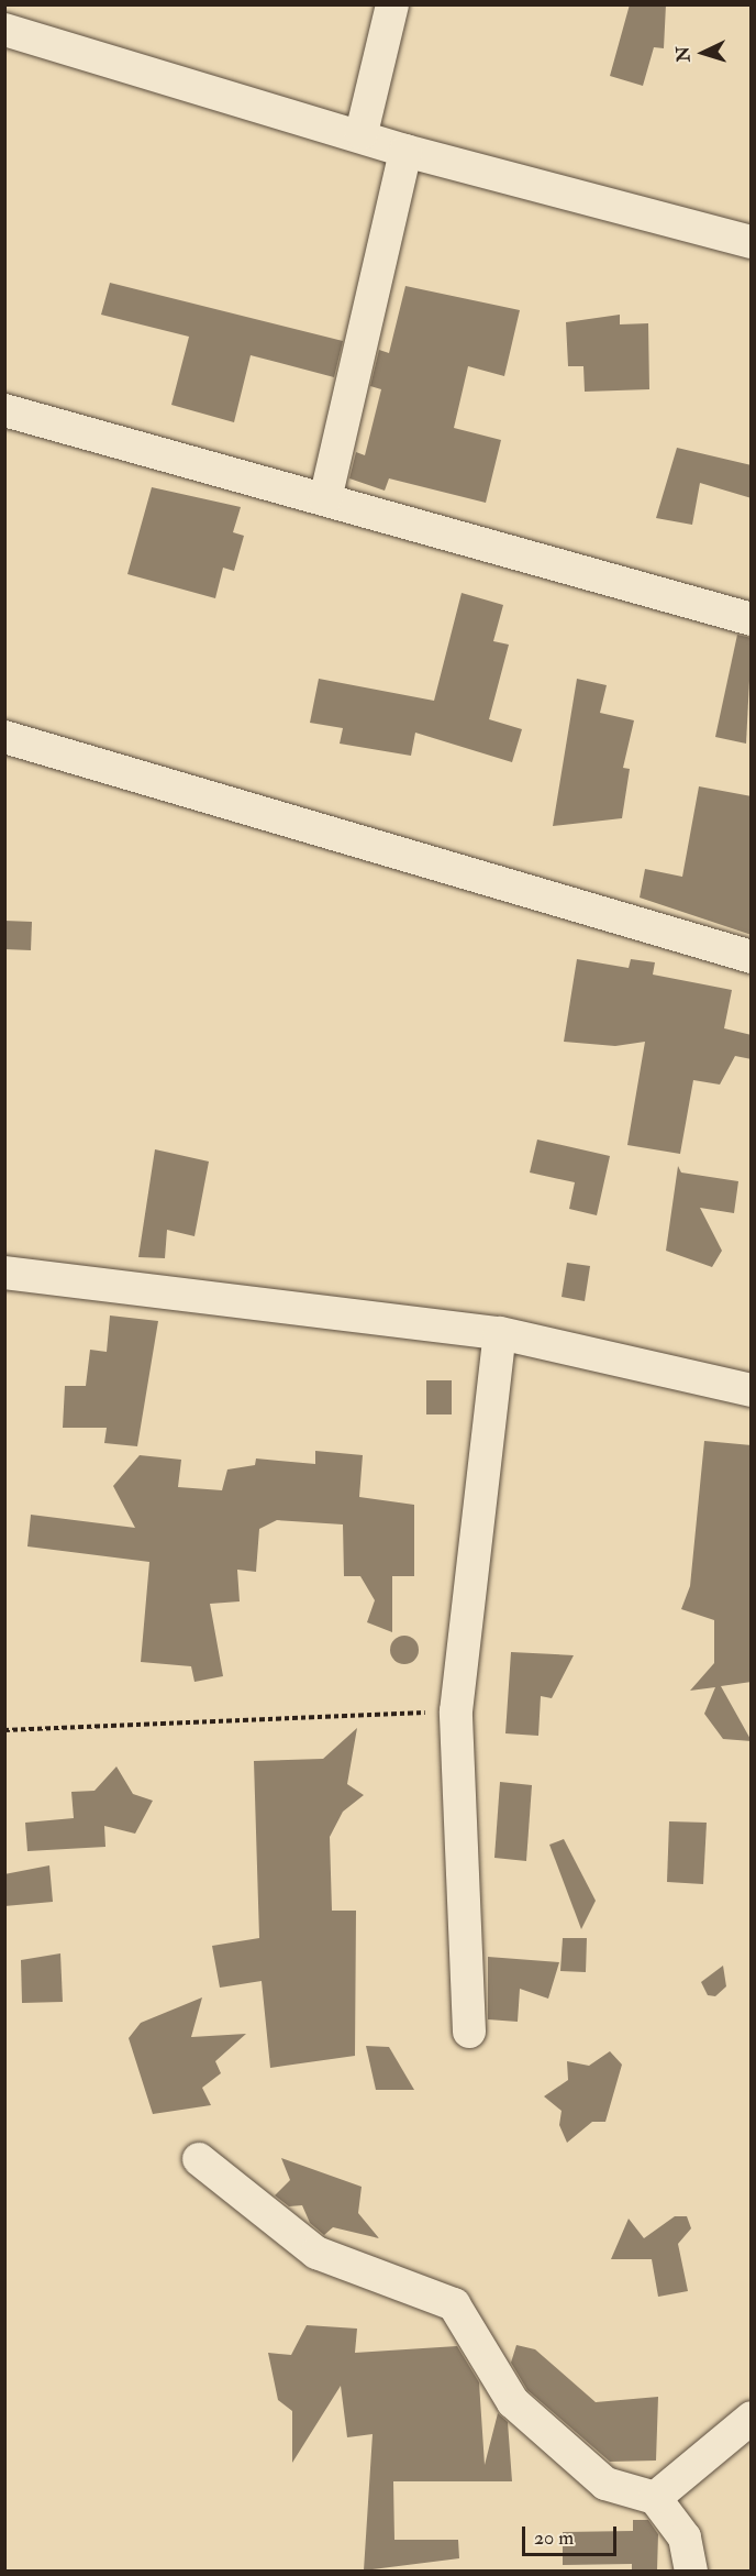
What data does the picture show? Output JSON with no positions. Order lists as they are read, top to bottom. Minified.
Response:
{"scale_bar":"20 m","north":"left"}
